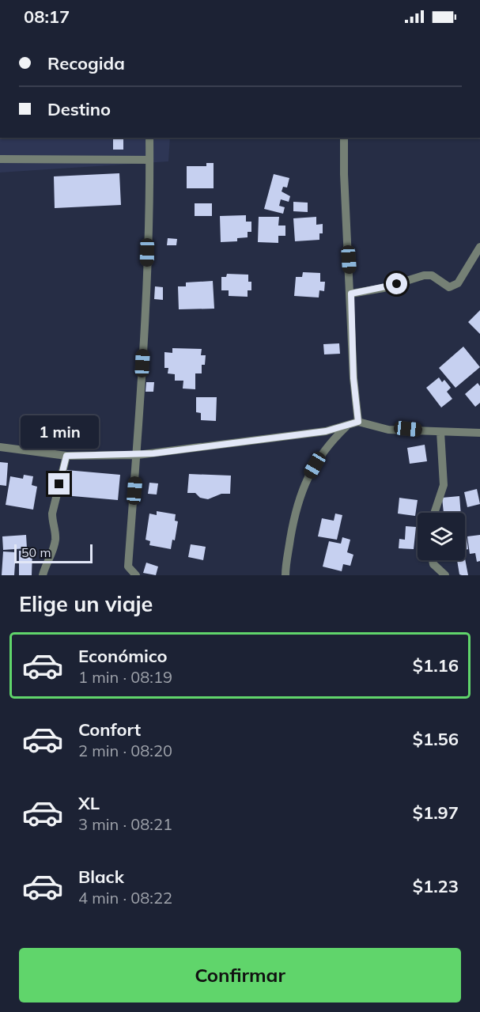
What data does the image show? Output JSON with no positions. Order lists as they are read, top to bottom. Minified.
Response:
{"scale_bar":"50 m","page":{"status":"08:17","banner":["Recogida","Destino"],"bubble":"1 min","scale":"50 m","heading":"Elige un viaje","list":[{"name":"Económico","note":"1 min · 08:19","value":"$1.16"},{"name":"Confort","note":"2 min · 08:20","value":"$1.56"},{"name":"XL","note":"3 min · 08:21","value":"$1.97"},{"name":"Black","note":"4 min · 08:22","value":"$1.23"}],"buttons":"Confirmar"}}
